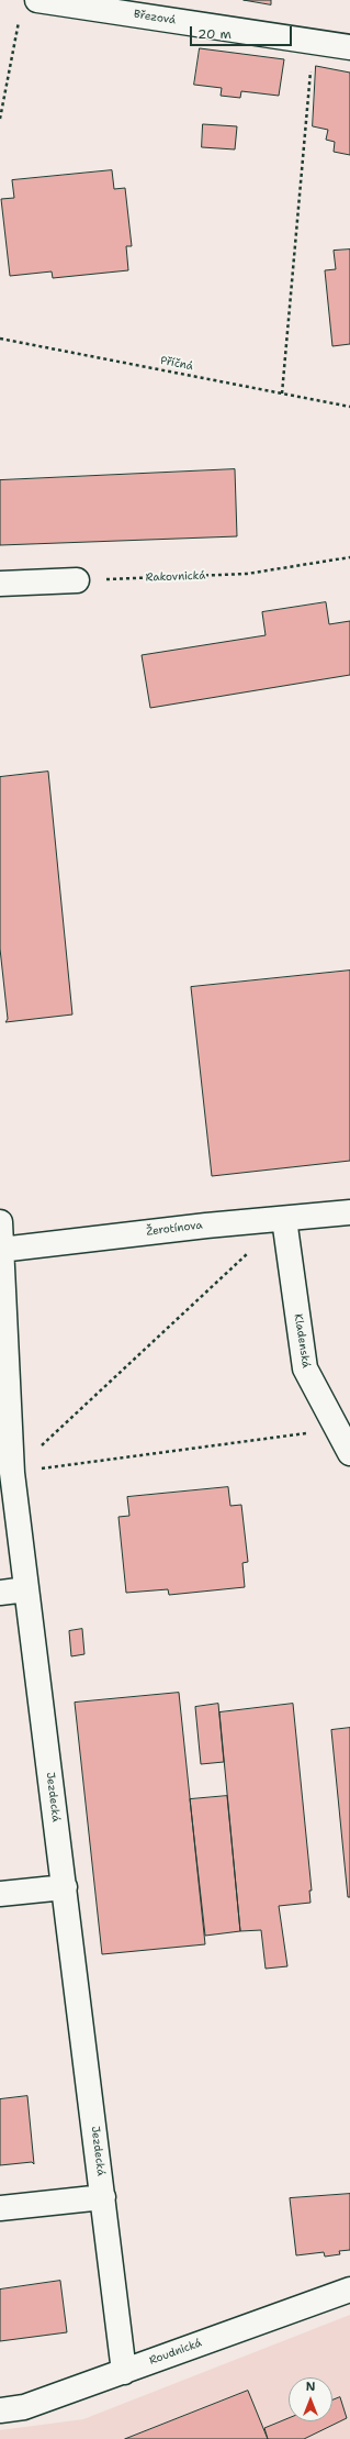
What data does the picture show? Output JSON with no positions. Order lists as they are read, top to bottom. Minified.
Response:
{"streets":{"street":["Březová","Žerotínova","Kladenská","Jezdecká","Roudnická"],"path":["Příčná","Rakovnická"]},"crossings":[["Žerotínova","Kladenská"],["Žerotínova","Jezdecká"],["Jezdecká","Roudnická"]],"scale_bar":"20 m","north":"top"}
